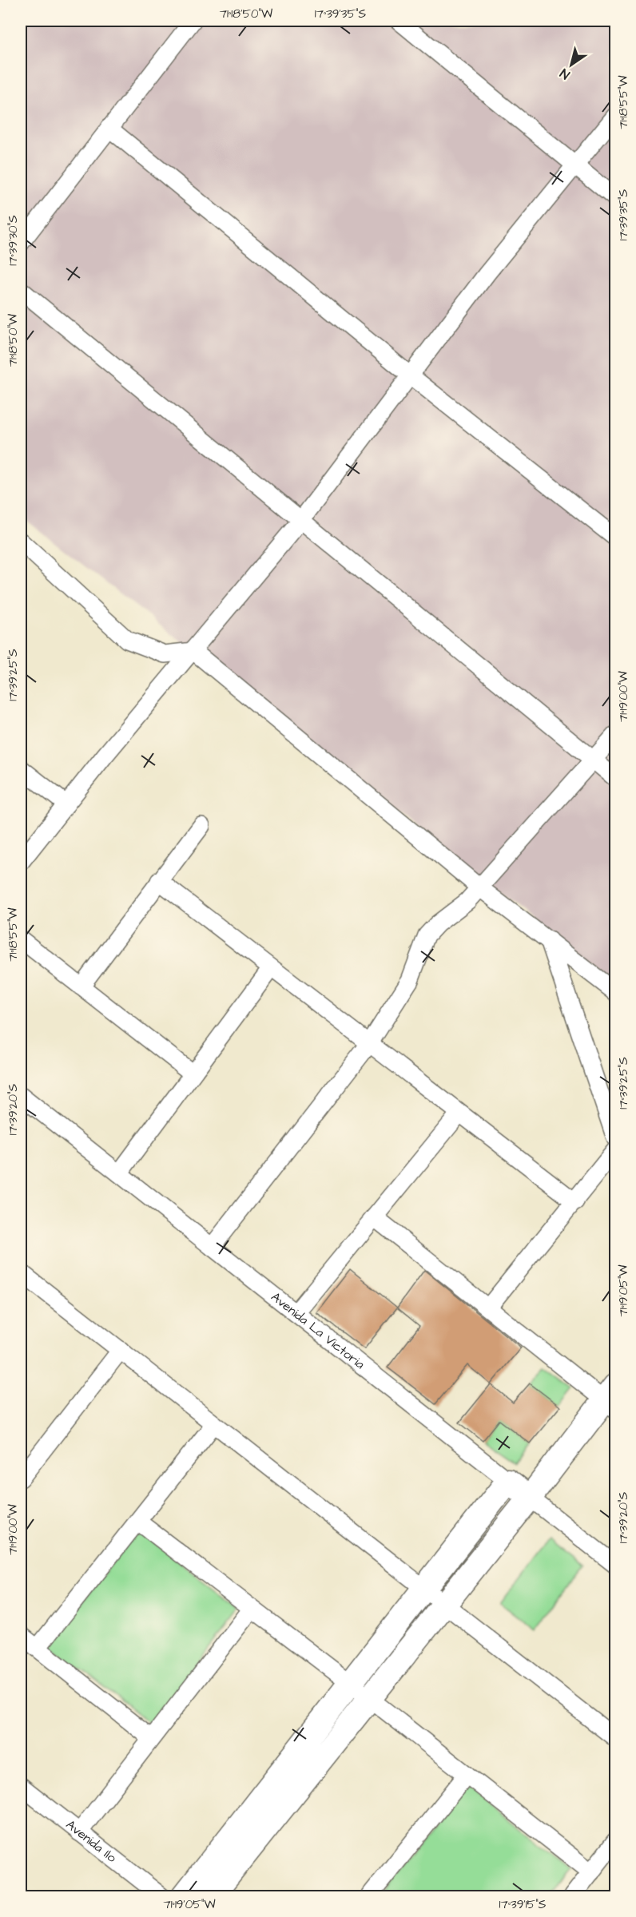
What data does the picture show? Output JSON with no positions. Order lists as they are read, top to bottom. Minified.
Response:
{"streets":{"street":["Avenida La Victoria","Avenida Ilo"]},"north":"bottom left","coordinates":["71°18'50\"W","17°39'35\"S","71°18'55\"W","17°39'30\"S","17°39'25\"S","71°19'00\"W","17°39'20\"S","71°19'05\"W","17°39'15\"S"]}
